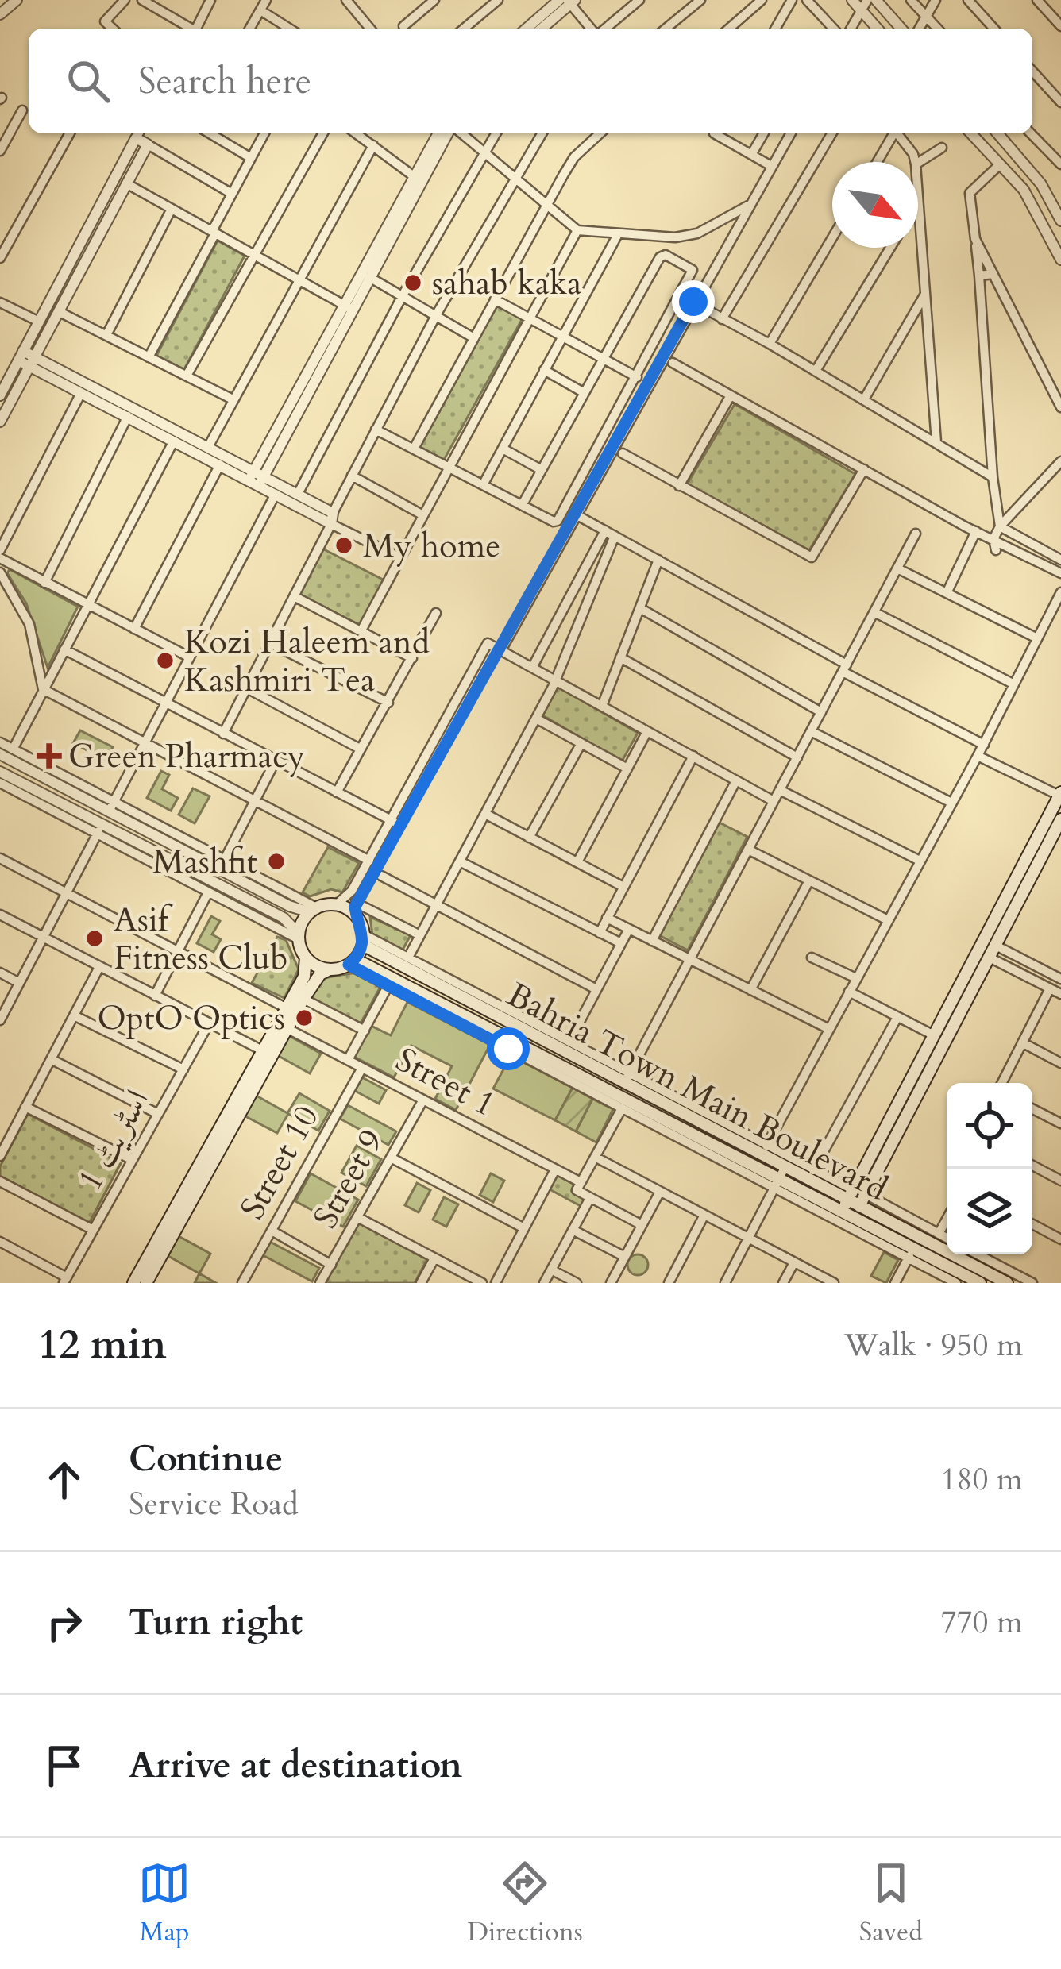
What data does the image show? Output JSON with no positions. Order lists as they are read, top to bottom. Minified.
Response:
{"streets":{"main road":["Bahria Town Main Boulevard"],"street":["Street 1","اسٹریٹ 1","Street 10","Street 9"]},"crossings":[["Street 1","Street 10"],["Street 1","Street 9"]],"places":{"other":["sahab kaka","My home","Kozi Haleem and Kashmiri Tea","Mashfit","Asif Fitness Club","OptO Optics"],"health":["Green Pharmacy"]},"north":"bottom right","page":{"search":"Search here","heading":["12 min","Walk · 950 m"],"list":[["Continue","Service Road","180 m"],["Turn right","770 m"],"Arrive at destination"],"nav":["Map","Directions","Saved"]}}
